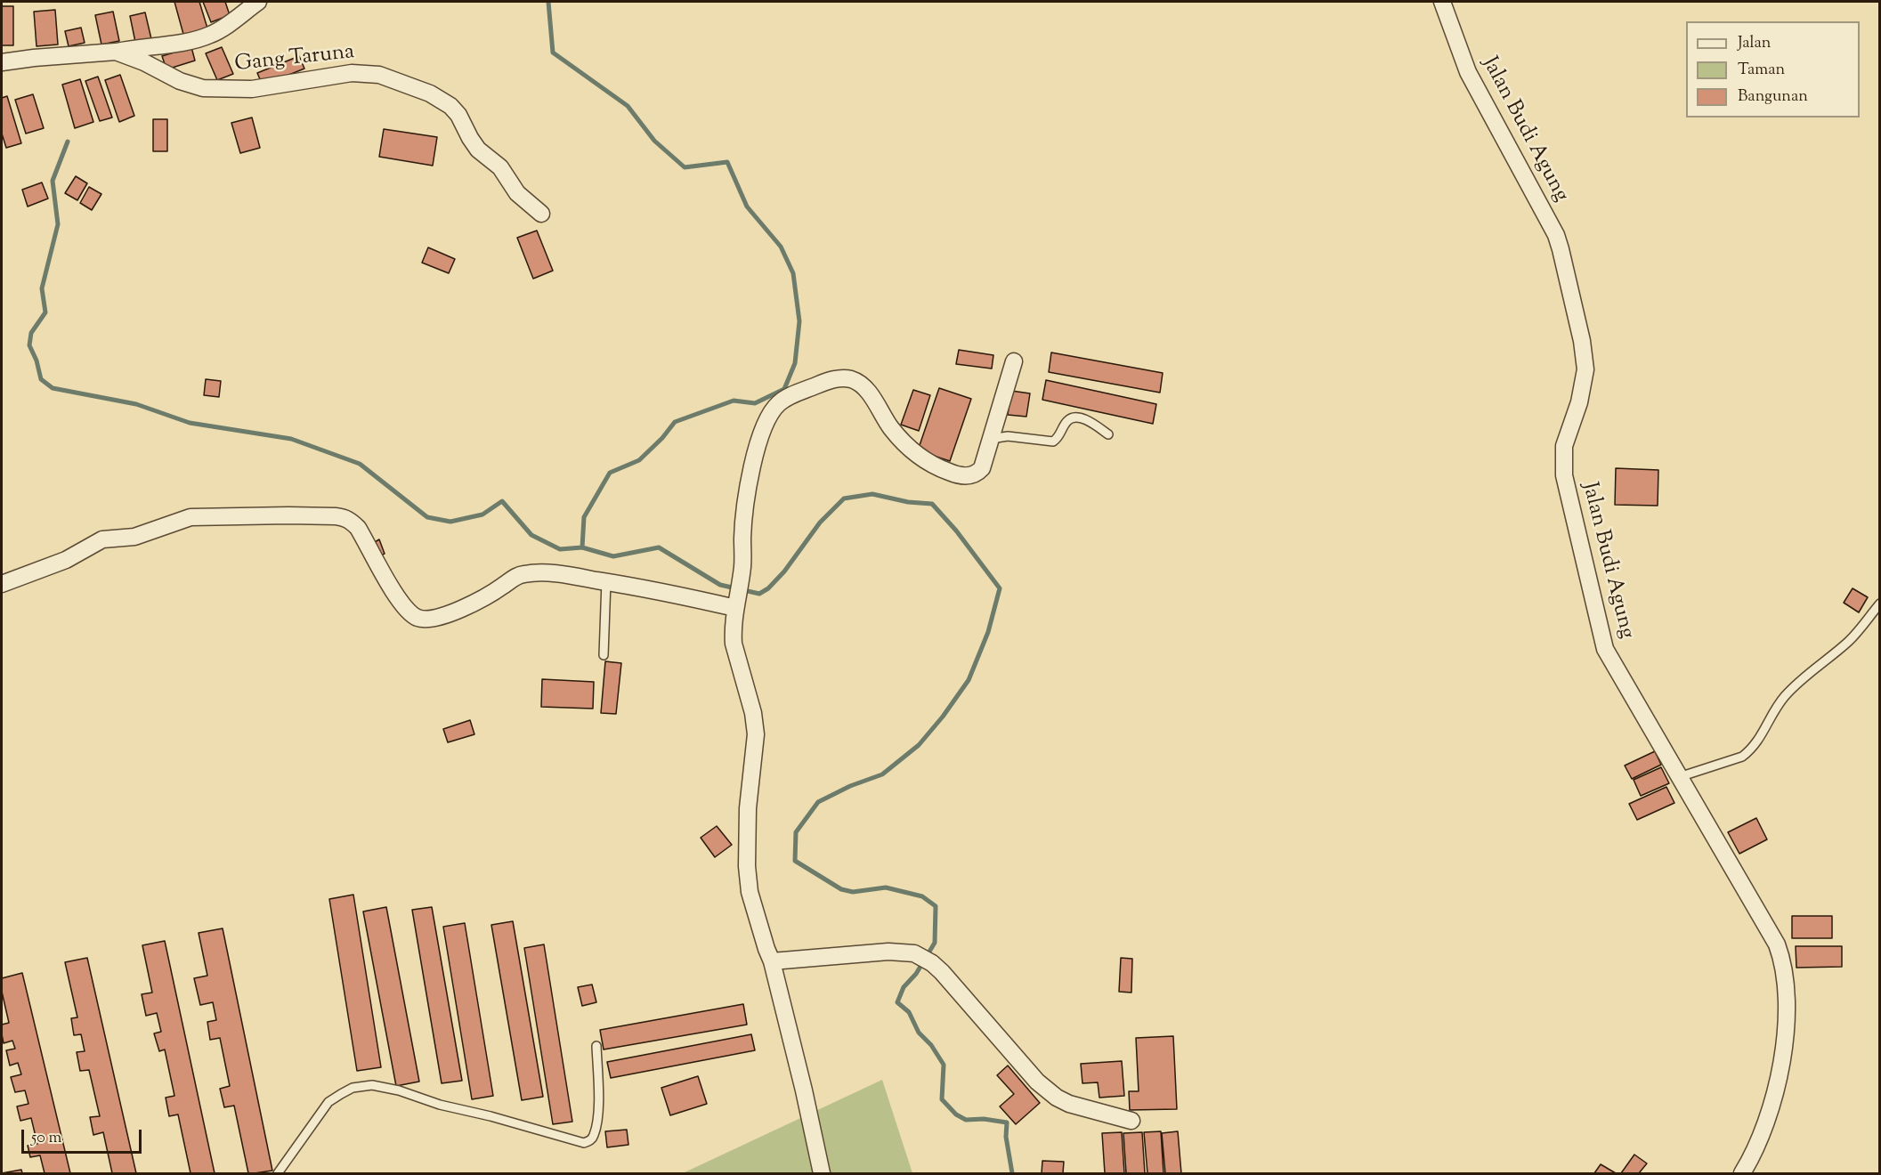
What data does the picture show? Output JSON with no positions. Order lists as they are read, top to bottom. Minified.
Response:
{"streets":{"street":["Gang Taruna","Jalan Budi Agung"]},"legend":["Jalan","Taman","Bangunan"],"scale_bar":"50 m"}
